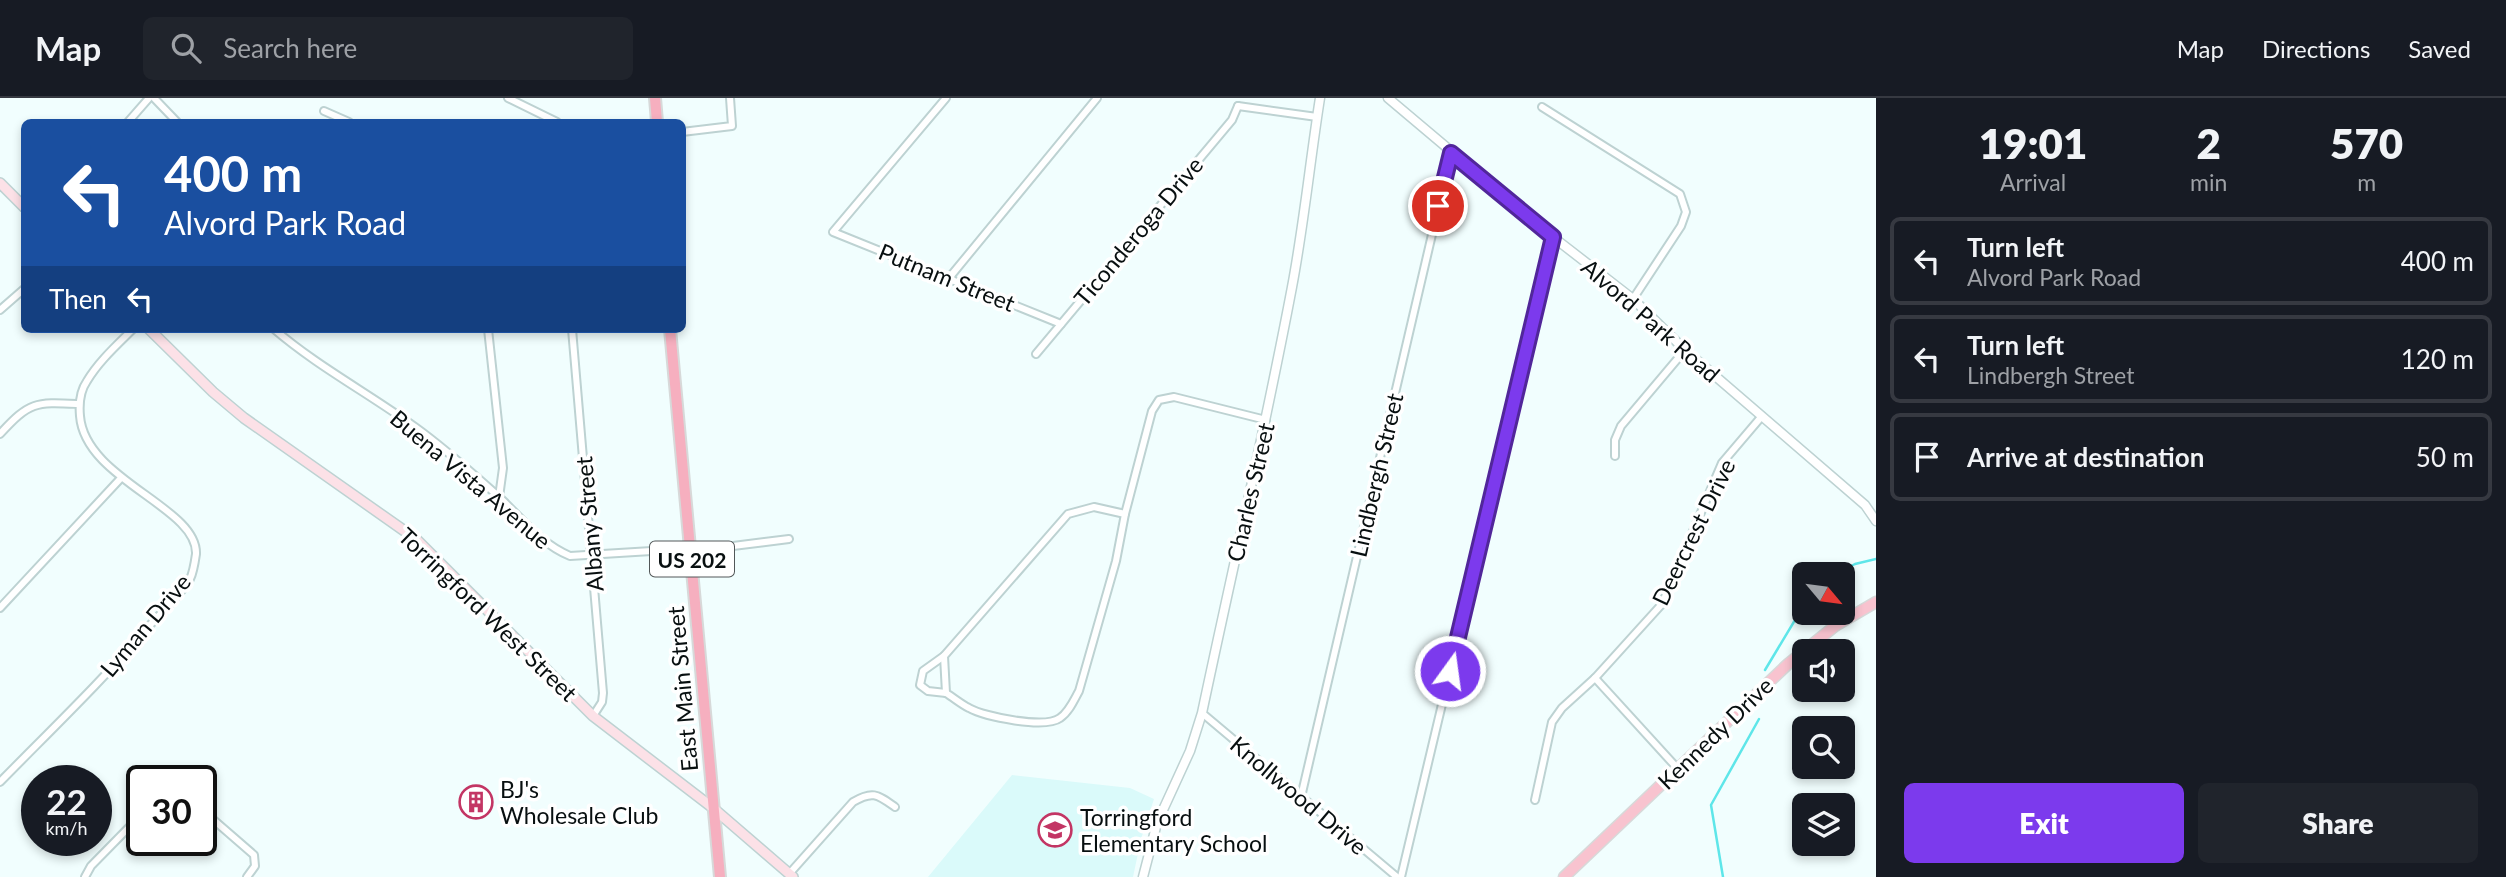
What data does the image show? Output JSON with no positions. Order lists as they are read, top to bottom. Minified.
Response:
{"streets":{"highway":["US 202","East Main Street"],"main road":["Torringford West Street","Kennedy Drive"],"street":["Ticonderoga Drive","Putnam Street","Alvord Park Road","Lindbergh Street","Buena Vista Avenue","Charles Street","Albany Street","Deercrest Drive","Lyman Drive","Knollwood Drive"]},"crossings":[["Ticonderoga Drive","Putnam Street"],["Alvord Park Road","Lindbergh Street"],["Alvord Park Road","Deercrest Drive"],["Lindbergh Street","Knollwood Drive"],["Buena Vista Avenue","Albany Street"],["Buena Vista Avenue","East Main Street"],["Charles Street","Knollwood Drive"],["Albany Street","Torringford West Street"],["Torringford West Street","East Main Street"]],"places":{"building":["BJ's Wholesale Club"],"school or university":["Torringford Elementary School"]},"north":"bottom right","page":{"header":"Map","search":"Search here","nav":["Map","Directions","Saved"],"eta":["19:01","Arrival","2","min","570","m"],"turn":["400 m","Alvord Park Road"],"list":[{"name":"Turn left","note":"Alvord Park Road","value":"400 m"},{"name":"Turn left","note":"Lindbergh Street","value":"120 m"},{"name":"Arrive at destination","value":"50 m"}],"then":"Then","speed":"22 km/h","limit":"30","buttons":["Exit","Share"]}}
